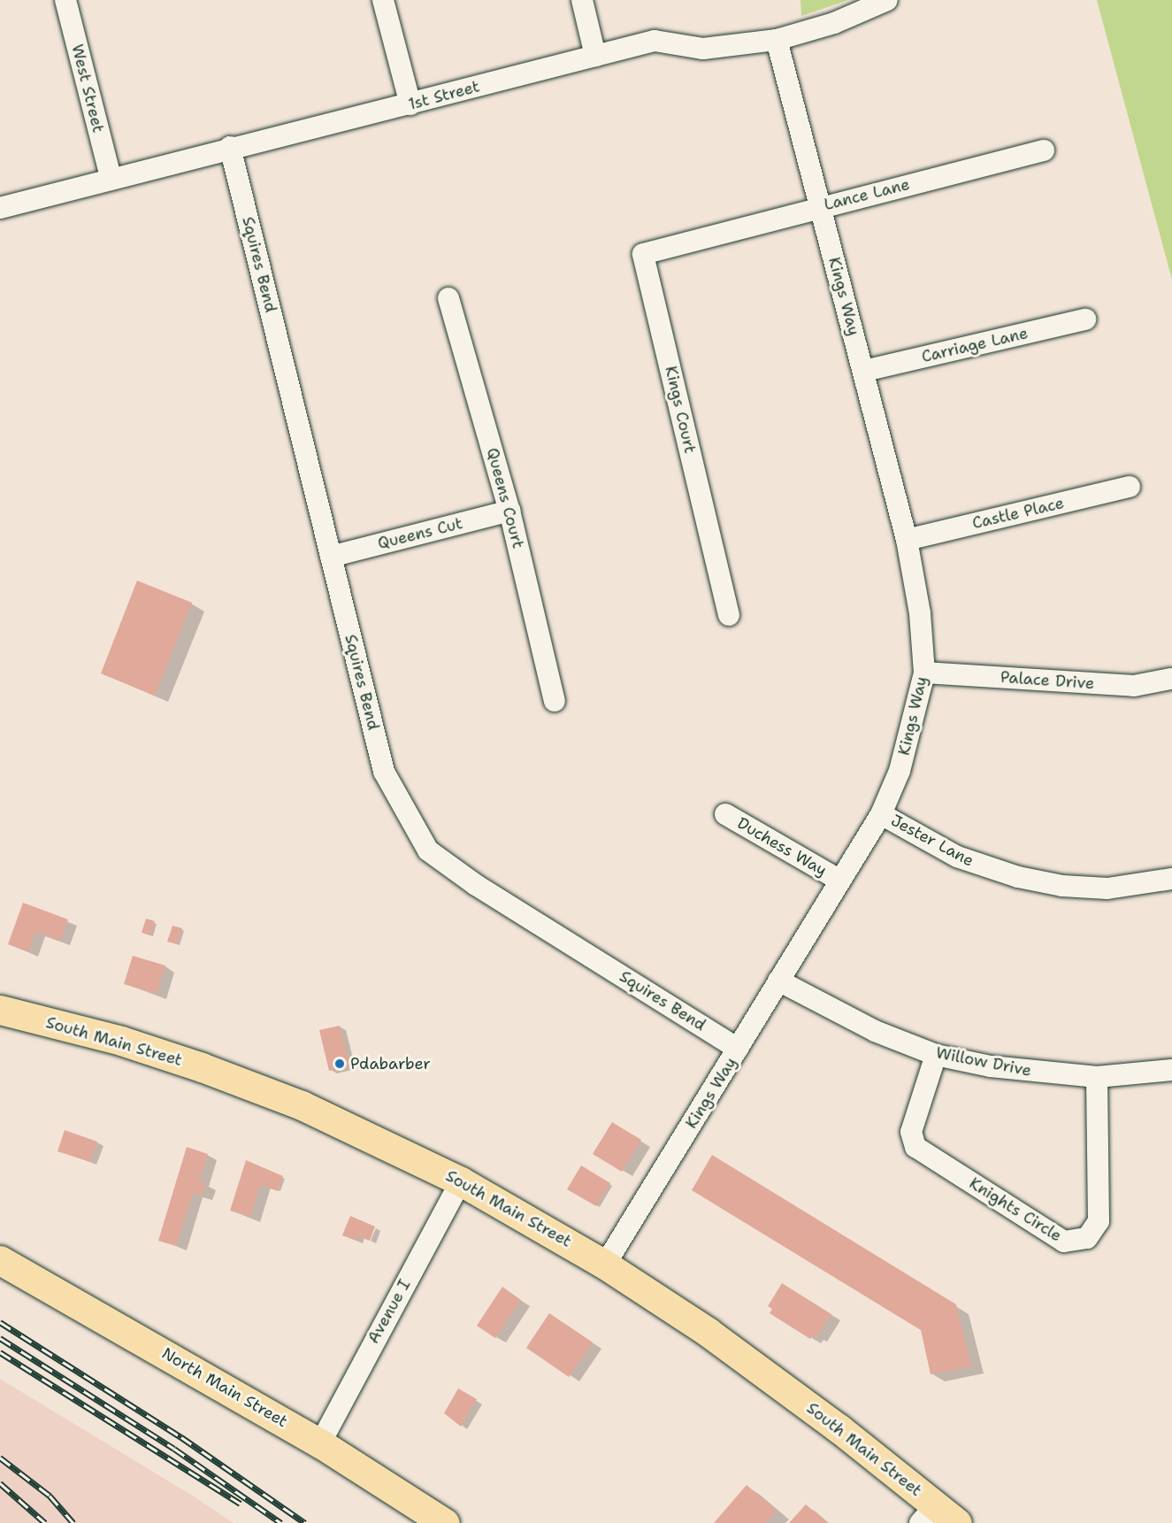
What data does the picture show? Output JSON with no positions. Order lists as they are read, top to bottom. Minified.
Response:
{"streets":{"highway":["South Main Street","North Main Street"],"street":["West Street","1st Street","Lance Lane","Squires Bend","Kings Way","Carriage Lane","Kings Court","Queens Court","Castle Place","Queens Cut","Palace Drive","Jester Lane","Duchess Way","Willow Drive","Knights Circle","Avenue I"]},"crossings":[["West Street","1st Street"],["1st Street","Squires Bend"],["1st Street","Kings Way"],["Lance Lane","Kings Way"],["Lance Lane","Kings Court"],["Squires Bend","Kings Way"],["Squires Bend","Queens Cut"],["Kings Way","Carriage Lane"],["Kings Way","Castle Place"],["Kings Way","Palace Drive"],["Kings Way","Jester Lane"],["Kings Way","Duchess Way"],["Kings Way","South Main Street"],["Kings Way","Willow Drive"],["Queens Court","Queens Cut"],["South Main Street","Avenue I"],["Willow Drive","Knights Circle"],["Avenue I","North Main Street"]],"places":["Pdabarber"]}
